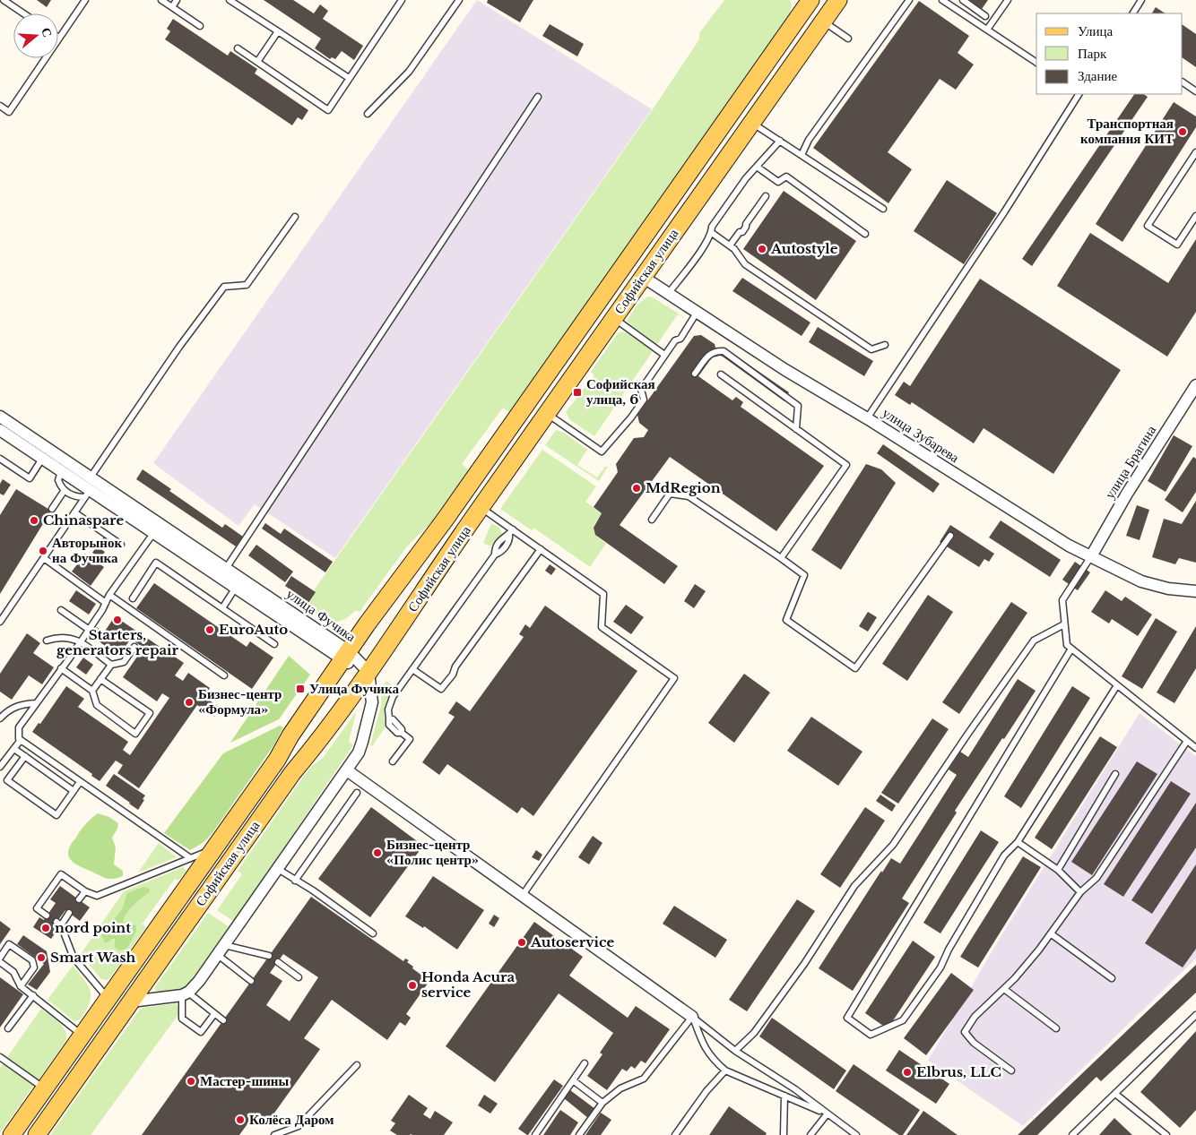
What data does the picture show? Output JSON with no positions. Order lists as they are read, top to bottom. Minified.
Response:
{"streets":{"main road":["Софийская улица"],"street":["улица Зубарева","улица Брагина","улица Фучика"]},"crossings":[["Софийская улица","улица Зубарева"],["Софийская улица","улица Фучика"],["улица Зубарева","улица Брагина"]],"places":{"other":["Транспортная компания КИТ","Autostyle","MdRegion","Chinaspare","Авторынок на Фучика","Starters, generators repair","EuroAuto","Бизнес-центр «Формула»","Бизнес-центр «Полис центр»","nord point","Autoservice","Smart Wash","Honda Acura service","Elbrus, LLC","Мастер-шины","Колёса Даром"],"transit":["Софийская улица, 6","Улица Фучика"]},"legend":["Улица","Парк","Здание"],"north":"right"}
